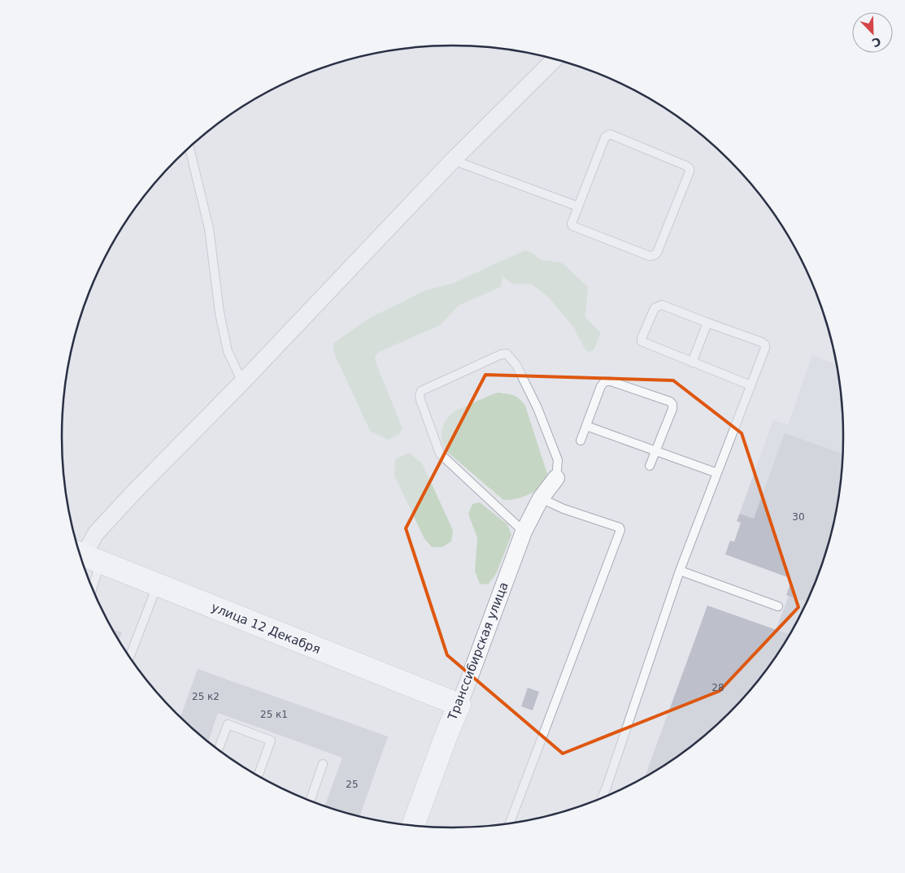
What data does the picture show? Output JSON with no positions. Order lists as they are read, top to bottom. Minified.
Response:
{"streets":{"main road":["улица 12 Декабря","Транссибирская улица"]},"crossings":[["улица 12 Декабря","Транссибирская улица"]],"house_numbers":["30","28","25 к2","25 к1","25"],"north":"bottom right"}
